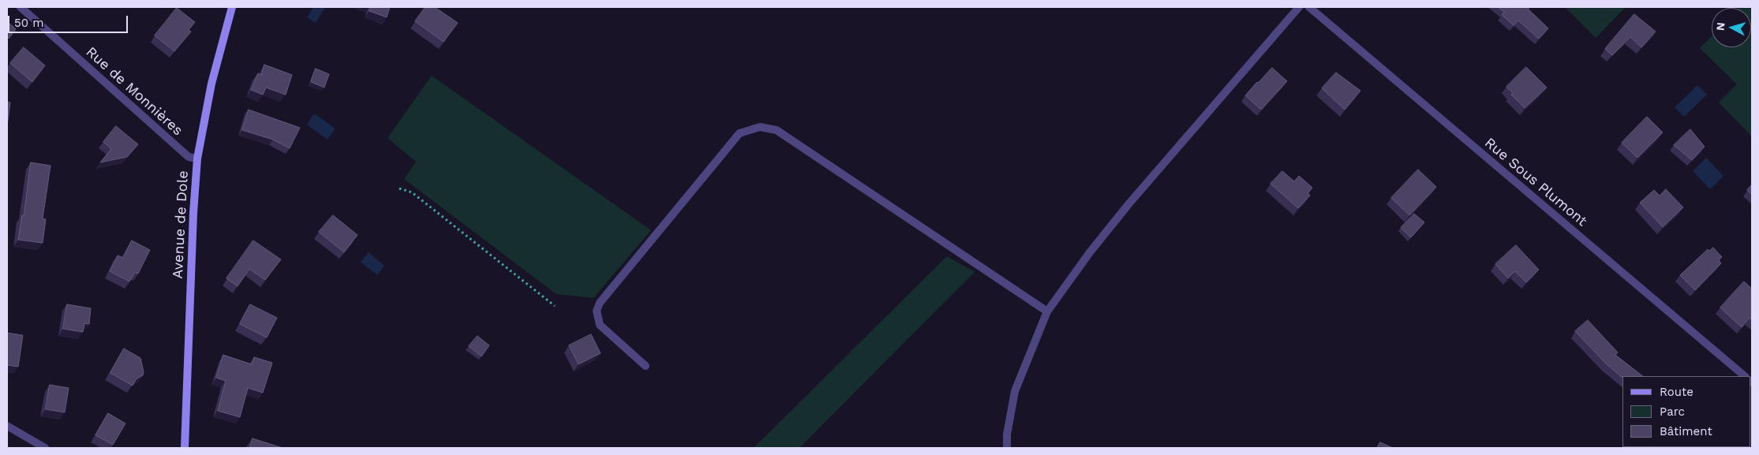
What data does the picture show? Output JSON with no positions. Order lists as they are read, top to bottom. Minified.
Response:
{"streets":{"main road":["Avenue de Dole"],"street":["Rue de Monnières","Rue Sous Plumont"]},"crossings":[["Rue de Monnières","Avenue de Dole"]],"legend":["Route","Parc","Bâtiment"],"scale_bar":"50 m","north":"left"}
